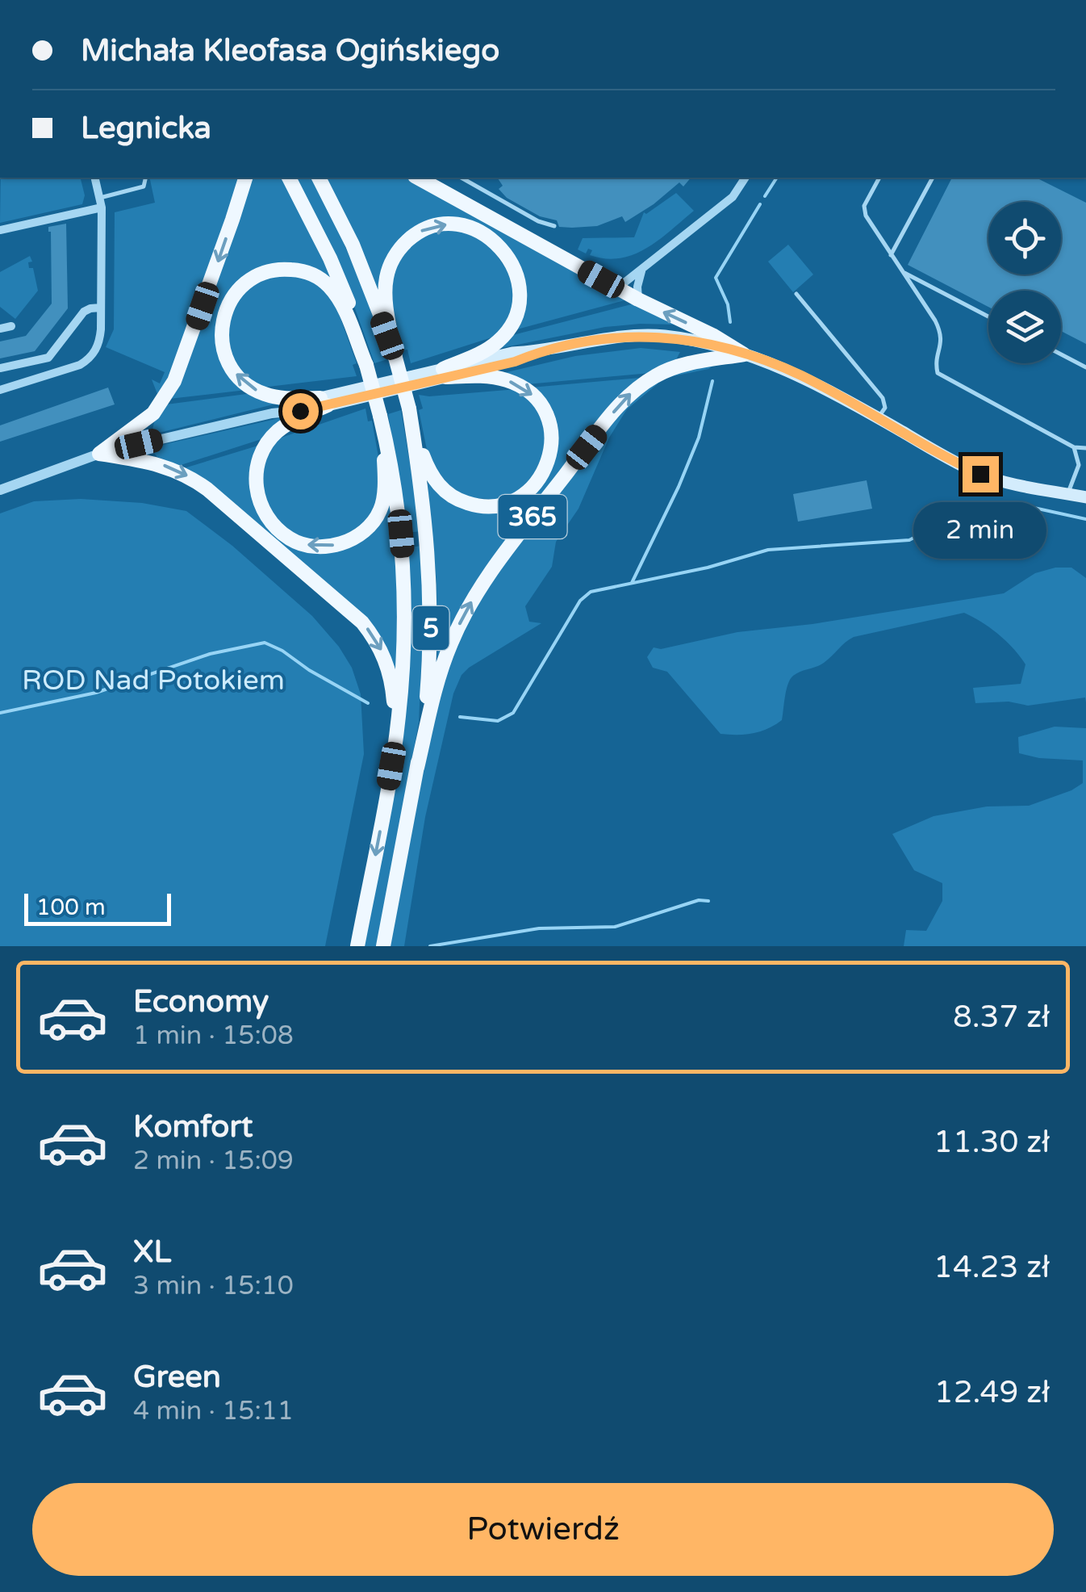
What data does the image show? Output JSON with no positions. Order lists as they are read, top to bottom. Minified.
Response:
{"streets":{"main road":["365","5"]},"crossings":[["365","5"]],"parks":["ROD Nad Potokiem"],"scale_bar":"100 m","page":{"banner":["Michała Kleofasa Ogińskiego","Legnicka"],"bubble":"2 min","scale":"100 m","list":[{"name":"Economy","note":"1 min · 15:08","value":"8.37 zł"},{"name":"Komfort","note":"2 min · 15:09","value":"11.30 zł"},{"name":"XL","note":"3 min · 15:10","value":"14.23 zł"},{"name":"Green","note":"4 min · 15:11","value":"12.49 zł"}],"buttons":"Potwierdź"}}
